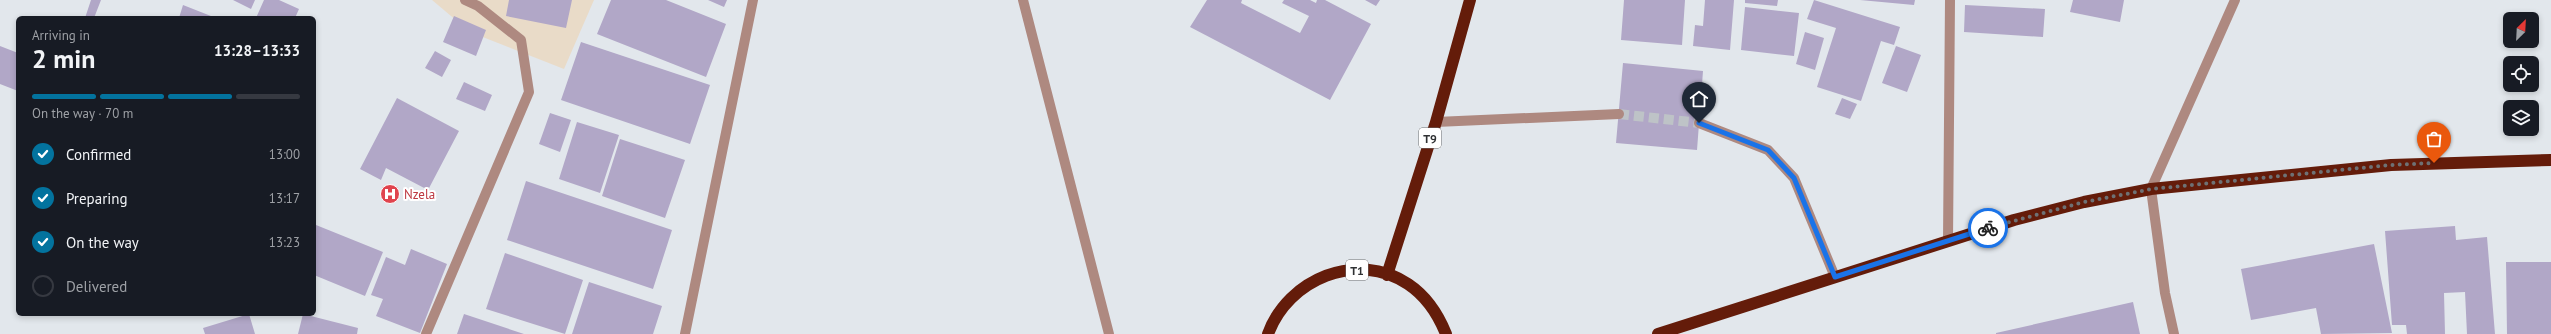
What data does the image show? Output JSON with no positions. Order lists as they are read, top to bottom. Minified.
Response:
{"streets":{"highway":["T9","T1"]},"crossings":[["T9","T1"]],"places":{"hospital":["Nzela"]},"north":"top right","page":{"heading":["2 min","Arriving in","13:28–13:33"],"bar":"On the way · 70 m","list":[["Confirmed","13:00"],["Preparing","13:17"],["On the way","13:23"],"Delivered"]}}
